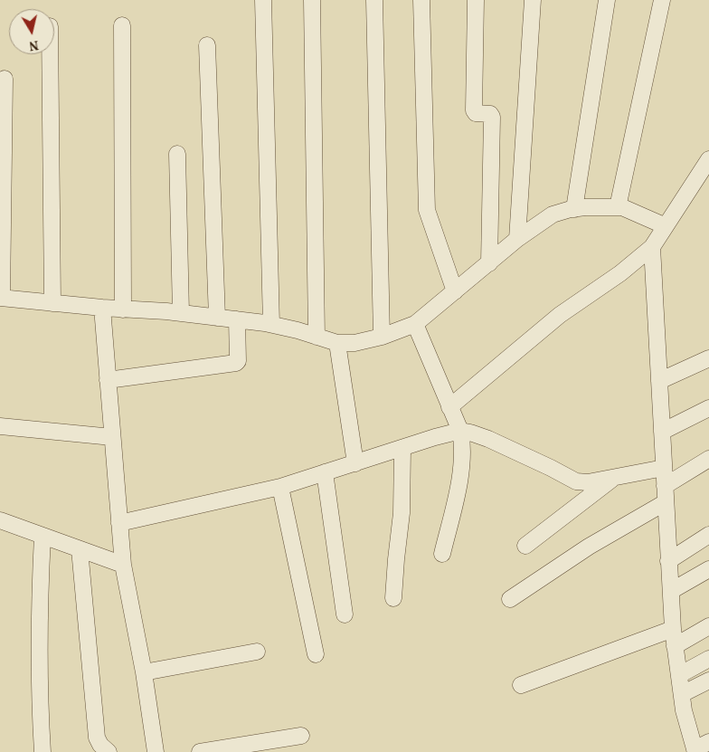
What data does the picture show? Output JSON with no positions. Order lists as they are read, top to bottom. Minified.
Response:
{"north":"bottom"}
